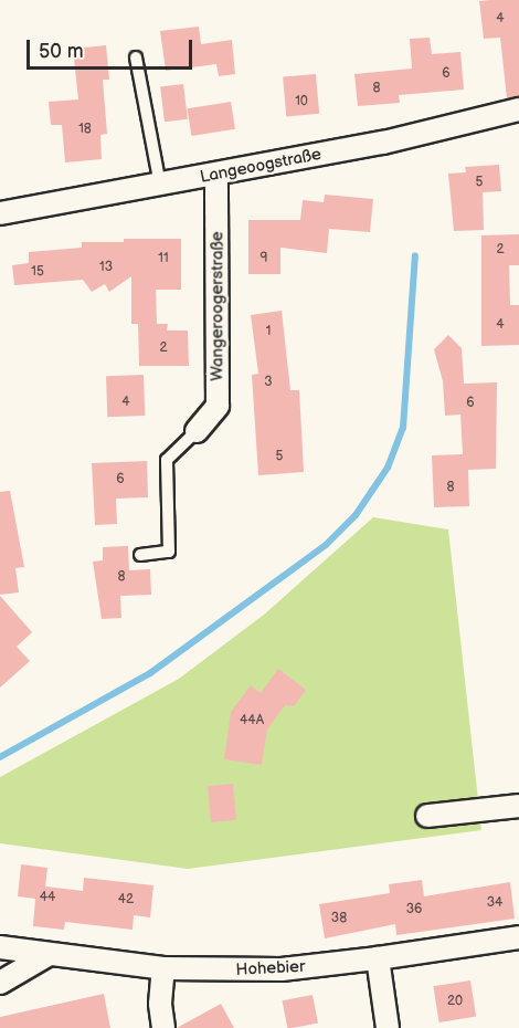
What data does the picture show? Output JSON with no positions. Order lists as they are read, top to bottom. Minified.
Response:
{"streets":{"street":["Langeoogstraße","Wangeroogerstraße","Hohebier"]},"crossings":[["Langeoogstraße","Wangeroogerstraße"]],"house_numbers":["4","6","8","10","18","5","2","11","9","13","15","4","1","2","3","4","6","5","6","8","8","44A","44","42","34","36","38","20"],"scale_bar":"50 m"}
